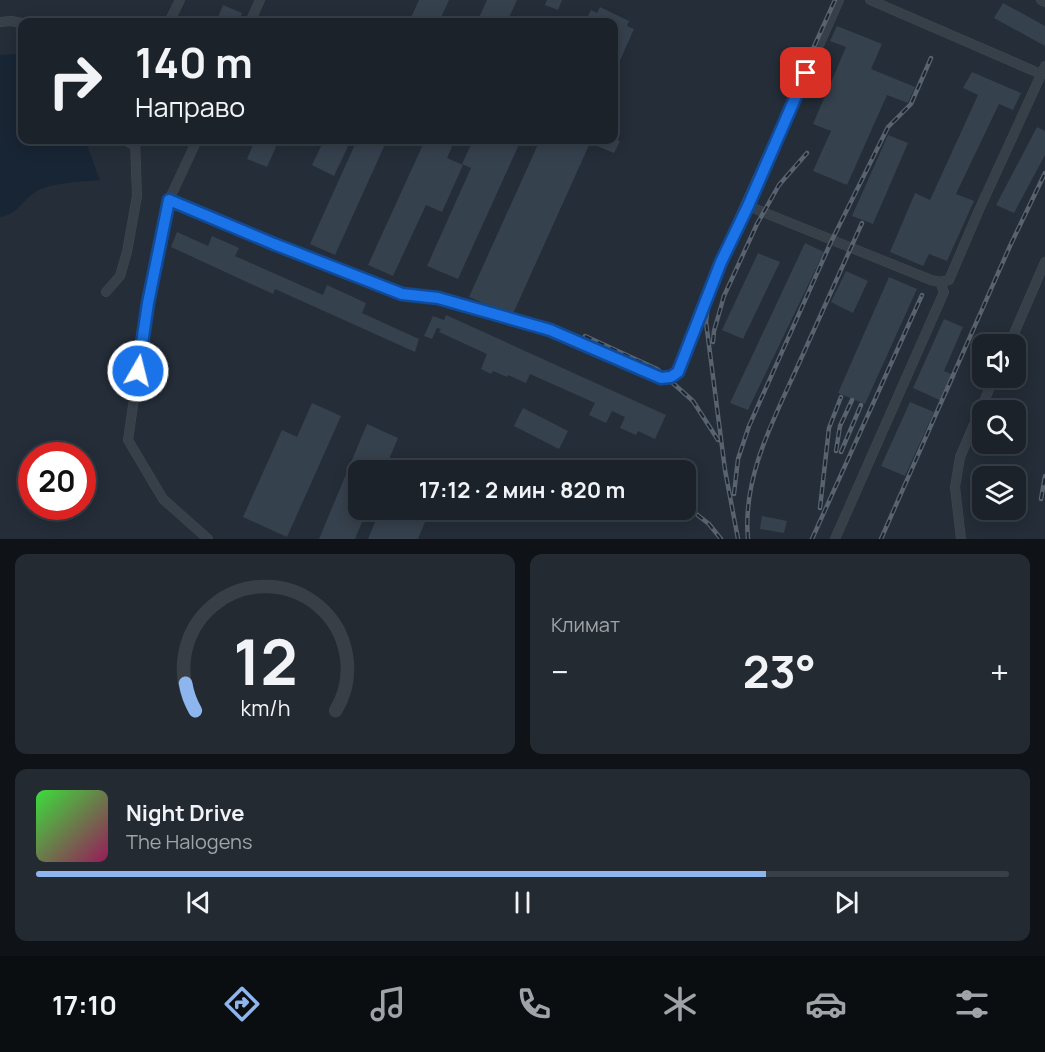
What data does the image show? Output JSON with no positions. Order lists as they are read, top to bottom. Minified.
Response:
{"page":{"turn":["140 m","Направо"],"limit":"20","trip":"17:12 · 2 мин · 820 m","tile":"Климат","heat":["−","23°","+"],"song":["Night Drive","The Halogens"],"tabs":"17:10","gauge":["12","km/h"]}}
